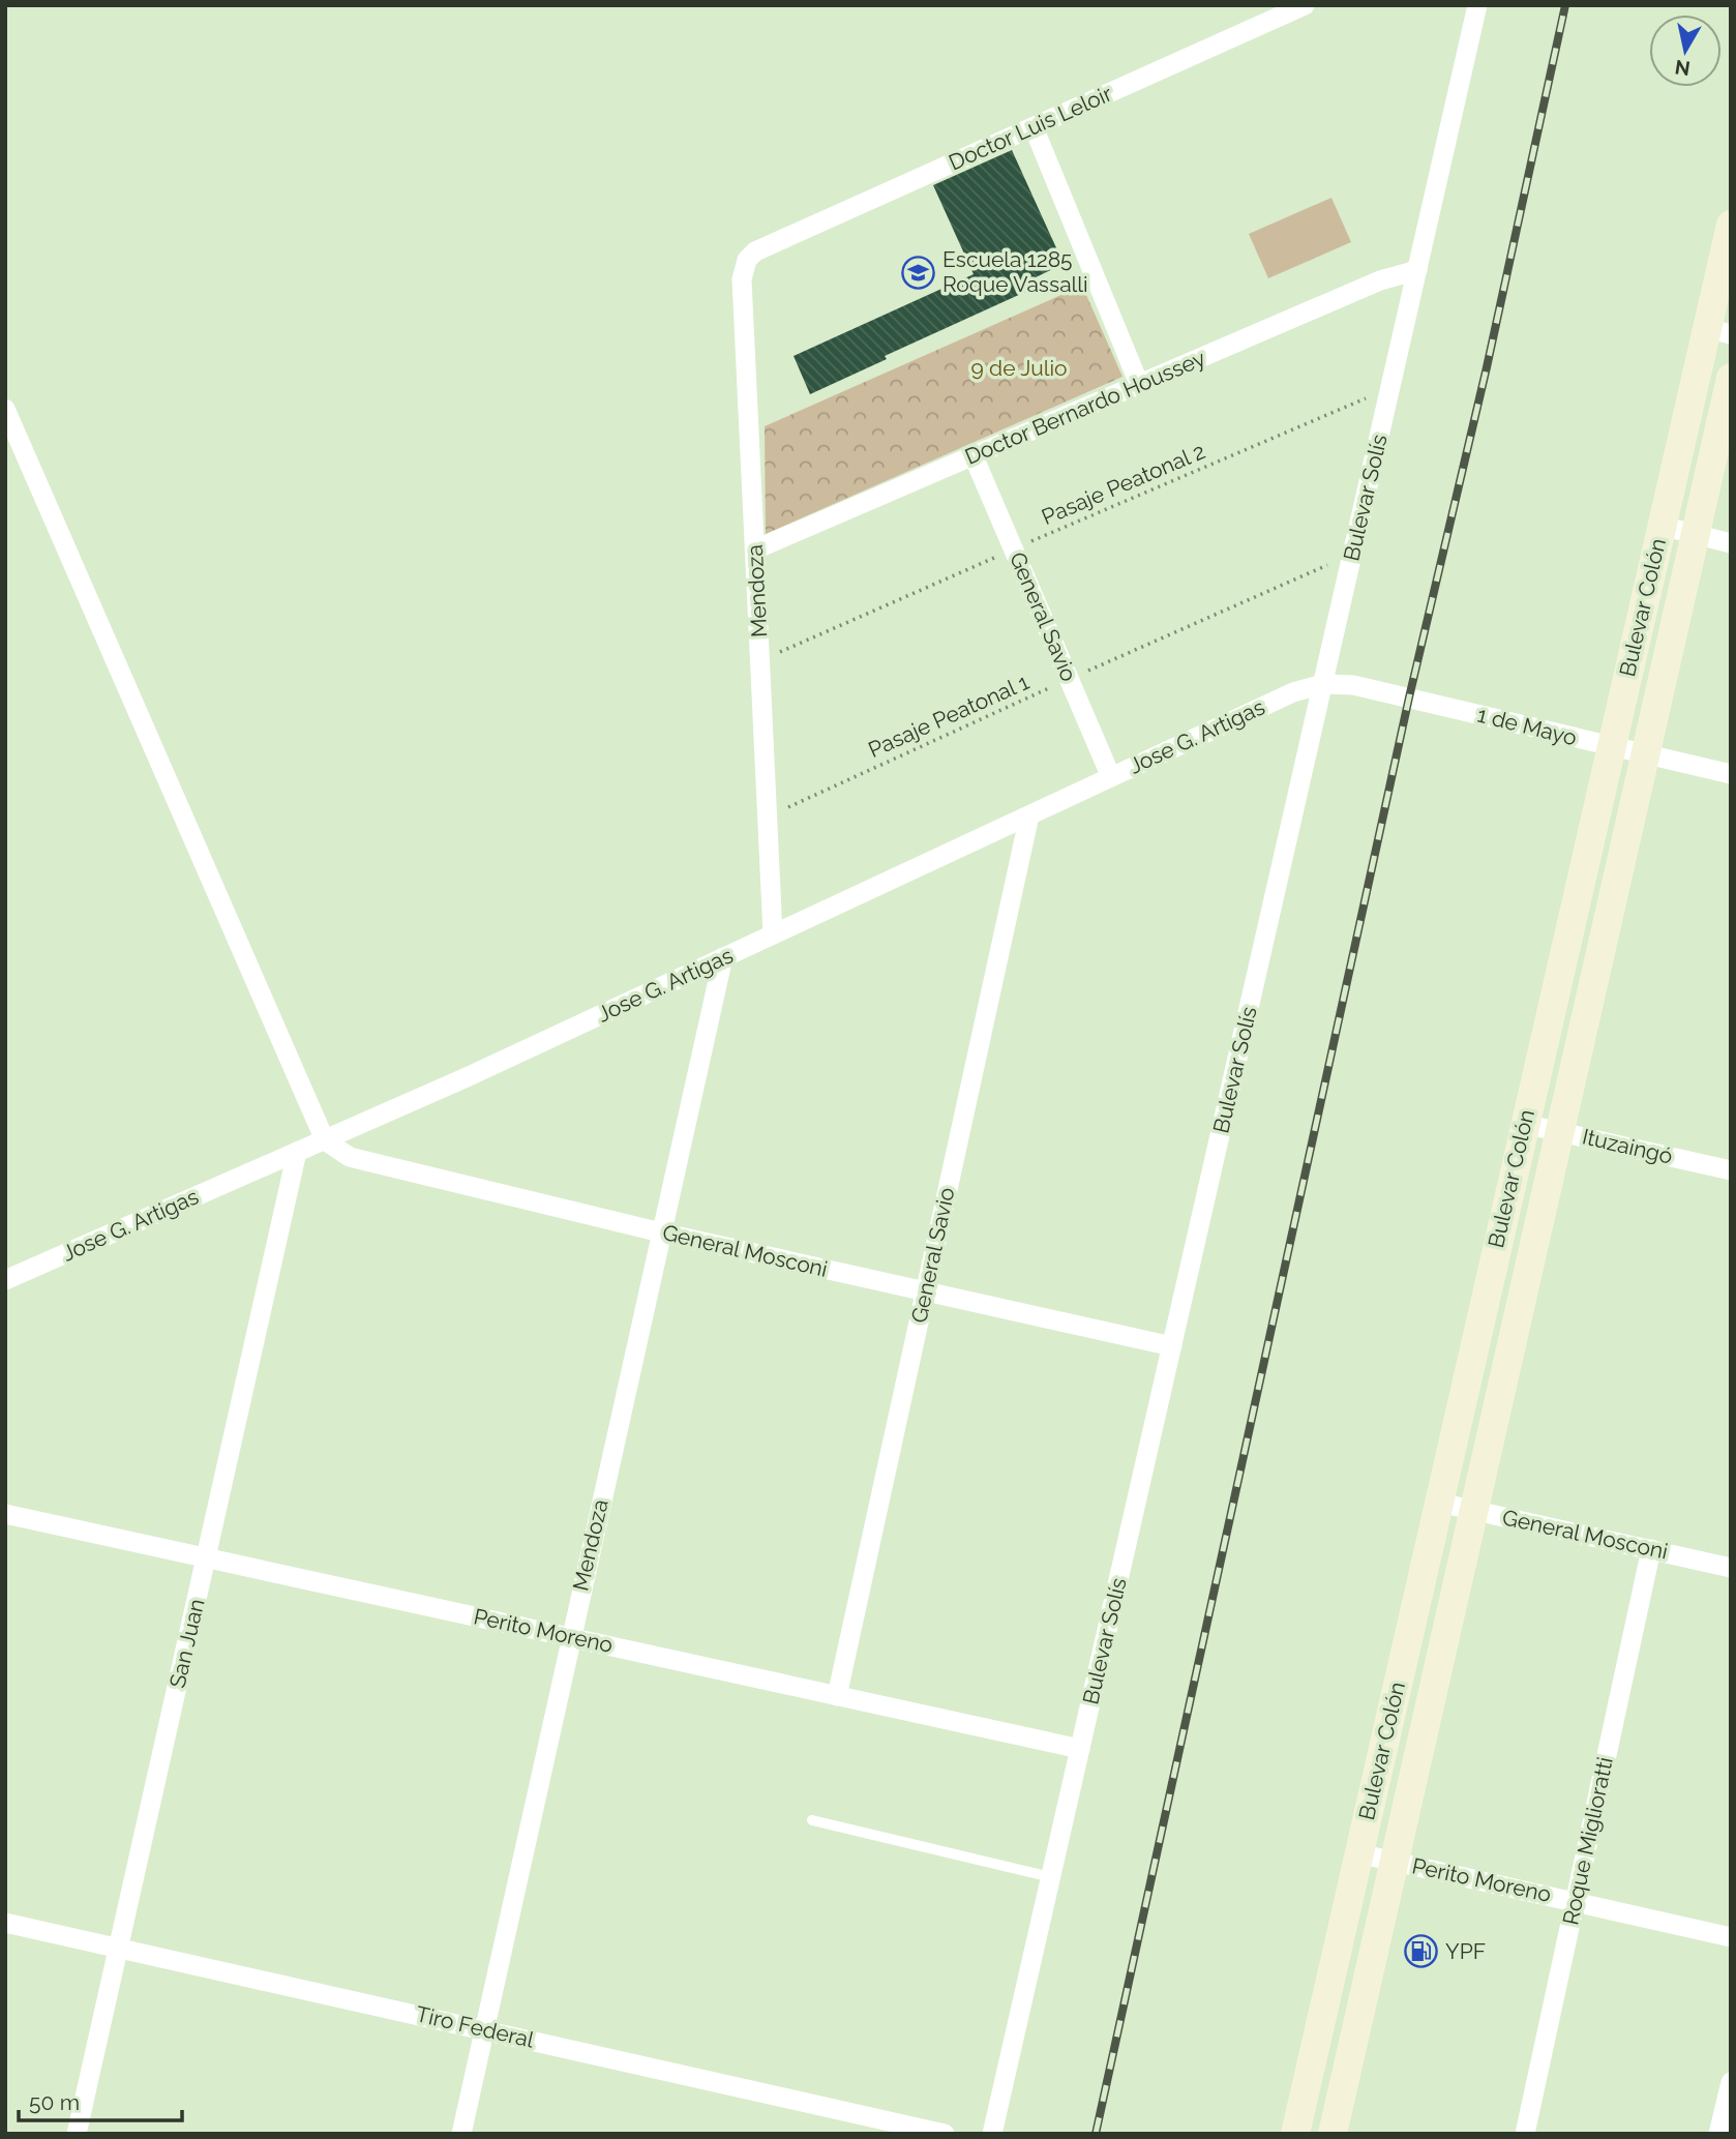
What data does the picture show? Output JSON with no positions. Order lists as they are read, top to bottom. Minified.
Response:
{"streets":{"main road":["Bulevar Colón"],"street":["Doctor Luis Leloir","Doctor Bernardo Houssey","Bulevar Solís","Mendoza","General Savio","1 de Mayo","Jose G. Artigas","Ituzaingó","General Mosconi","Perito Moreno","San Juan","Roque Miglioratti","Tiro Federal"],"path":["Pasaje Peatonal 2","Pasaje Peatonal 1"]},"crossings":[["Doctor Luis Leloir","Mendoza"],["Doctor Bernardo Houssey","Bulevar Solís"],["Doctor Bernardo Houssey","Mendoza"],["Doctor Bernardo Houssey","General Savio"],["Pasaje Peatonal 2","General Savio"],["Bulevar Solís","1 de Mayo"],["Bulevar Solís","Jose G. Artigas"],["Bulevar Solís","General Mosconi"],["Bulevar Solís","Perito Moreno"],["Mendoza","Jose G. Artigas"],["Mendoza","General Mosconi"],["Mendoza","Perito Moreno"],["Mendoza","Tiro Federal"],["Bulevar Colón","1 de Mayo"],["Bulevar Colón","Ituzaingó"],["Bulevar Colón","General Mosconi"],["Bulevar Colón","Perito Moreno"],["General Savio","Pasaje Peatonal 1"],["General Savio","Jose G. Artigas"],["General Savio","General Mosconi"],["General Savio","Perito Moreno"],["1 de Mayo","Jose G. Artigas"],["Jose G. Artigas","General Mosconi"],["Jose G. Artigas","San Juan"],["General Mosconi","Roque Miglioratti"],["Perito Moreno","San Juan"],["Perito Moreno","Roque Miglioratti"],["San Juan","Tiro Federal"]],"parks":["9 de Julio"],"places":{"school or university":["Escuela 1285 Roque Vassalli"],"fuel station":["YPF"]},"scale_bar":"50 m","north":"bottom"}
